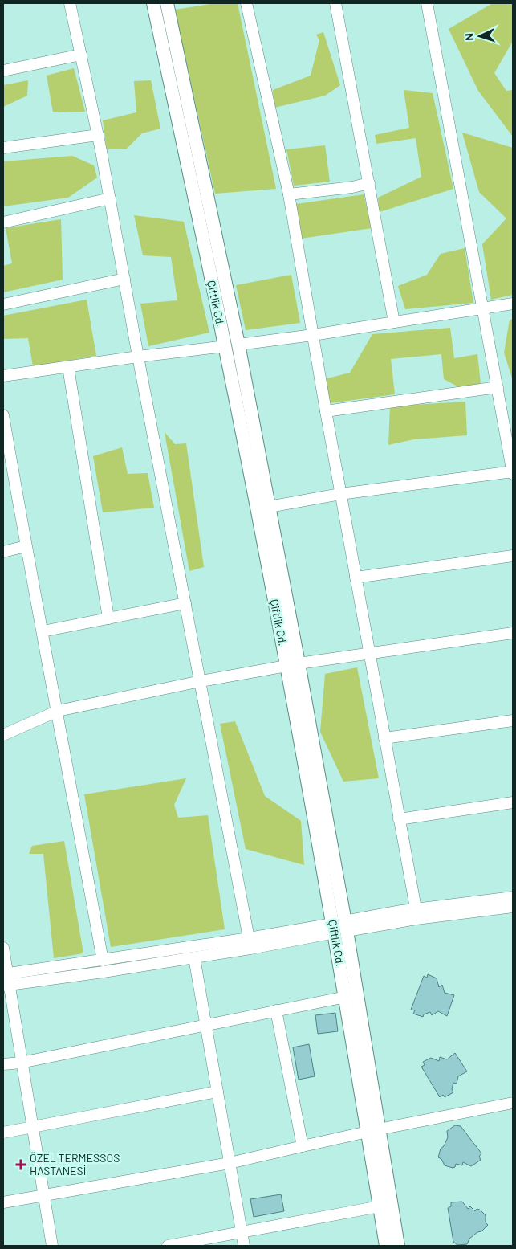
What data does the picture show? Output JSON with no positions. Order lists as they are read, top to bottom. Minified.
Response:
{"streets":{"street":["Çiftlik Cd."]},"places":{"health":["ÖZEL TERMESSOS HASTANESİ"]},"north":"left"}
